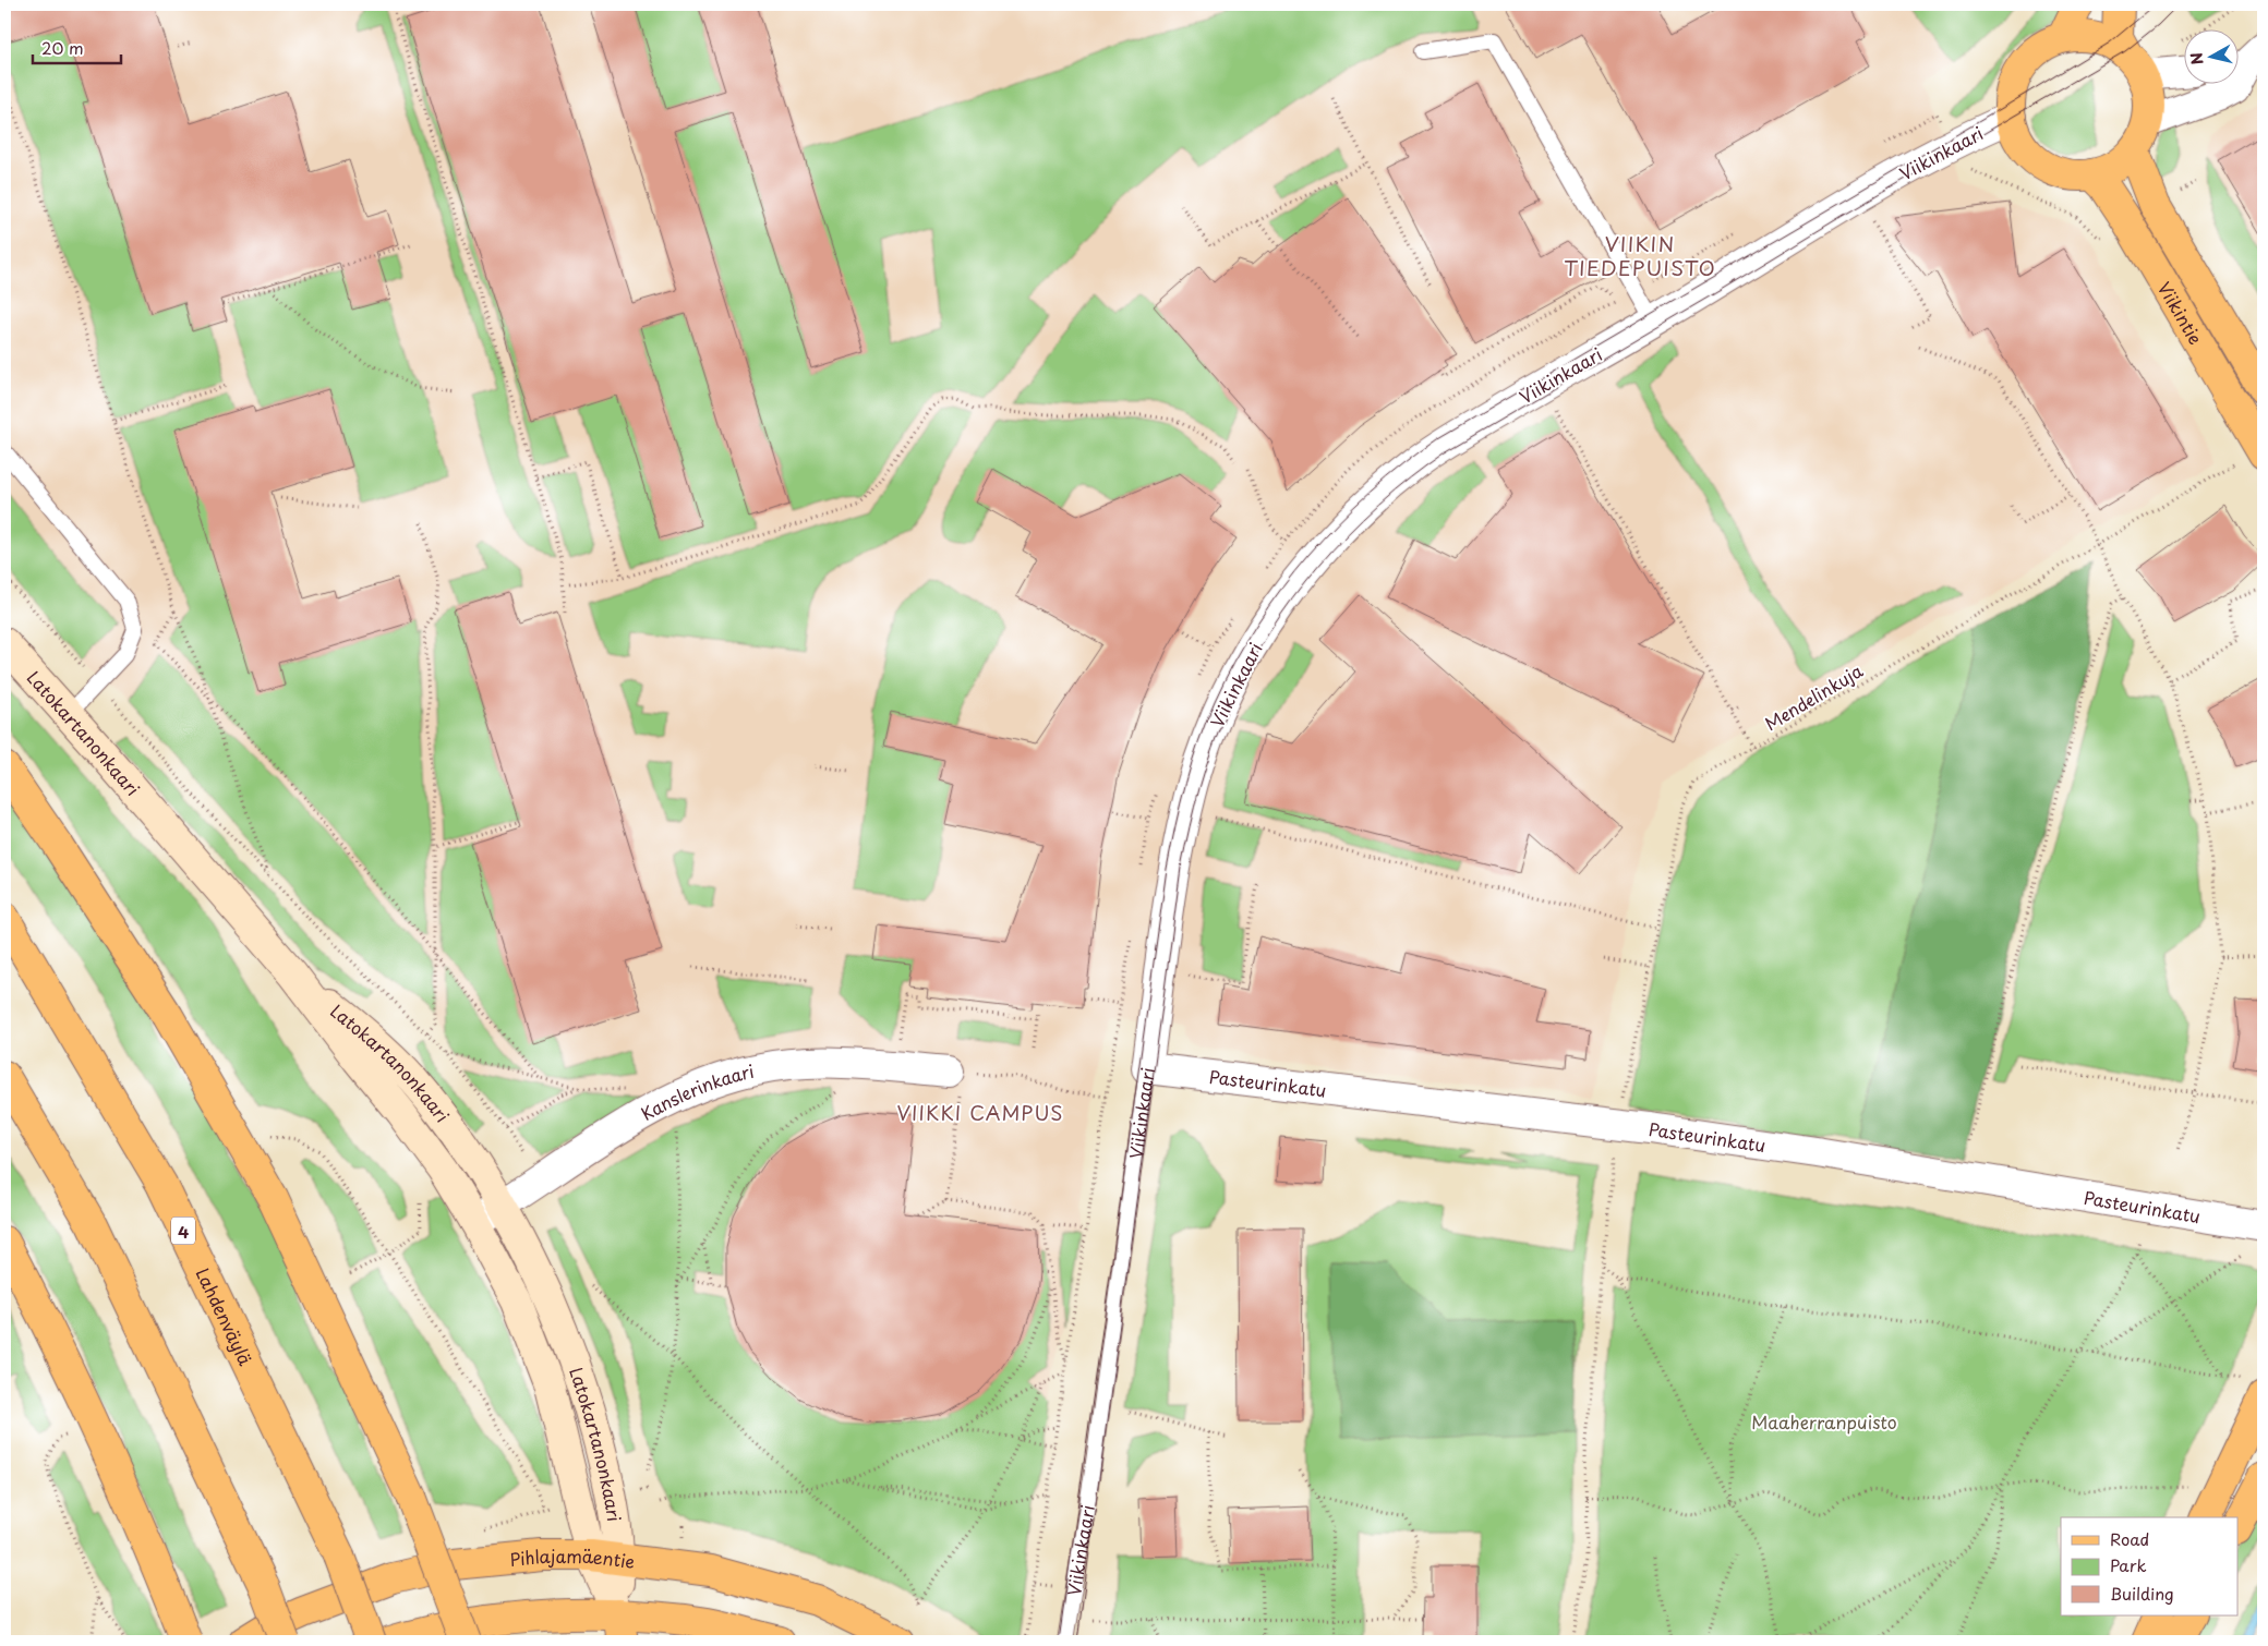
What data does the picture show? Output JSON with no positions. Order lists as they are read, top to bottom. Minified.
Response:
{"streets":{"main road":["Viikintie","4","Lahdenväylä","Pihlajamäentie"],"street":["Viikinkaari","Latokartanonkaari","Pasteurinkatu","Kanslerinkaari"],"path":["Mendelinkuja"]},"crossings":[["Viikinkaari","Viikintie"],["Viikinkaari","Pasteurinkatu"],["Latokartanonkaari","Kanslerinkaari"],["Latokartanonkaari","Pihlajamäentie"]],"districts":["VIIKIN TIEDEPUISTO","VIIKKI CAMPUS"],"parks":["Maaherranpuisto"],"legend":["Road","Park","Building"],"scale_bar":"20 m","north":"left"}
